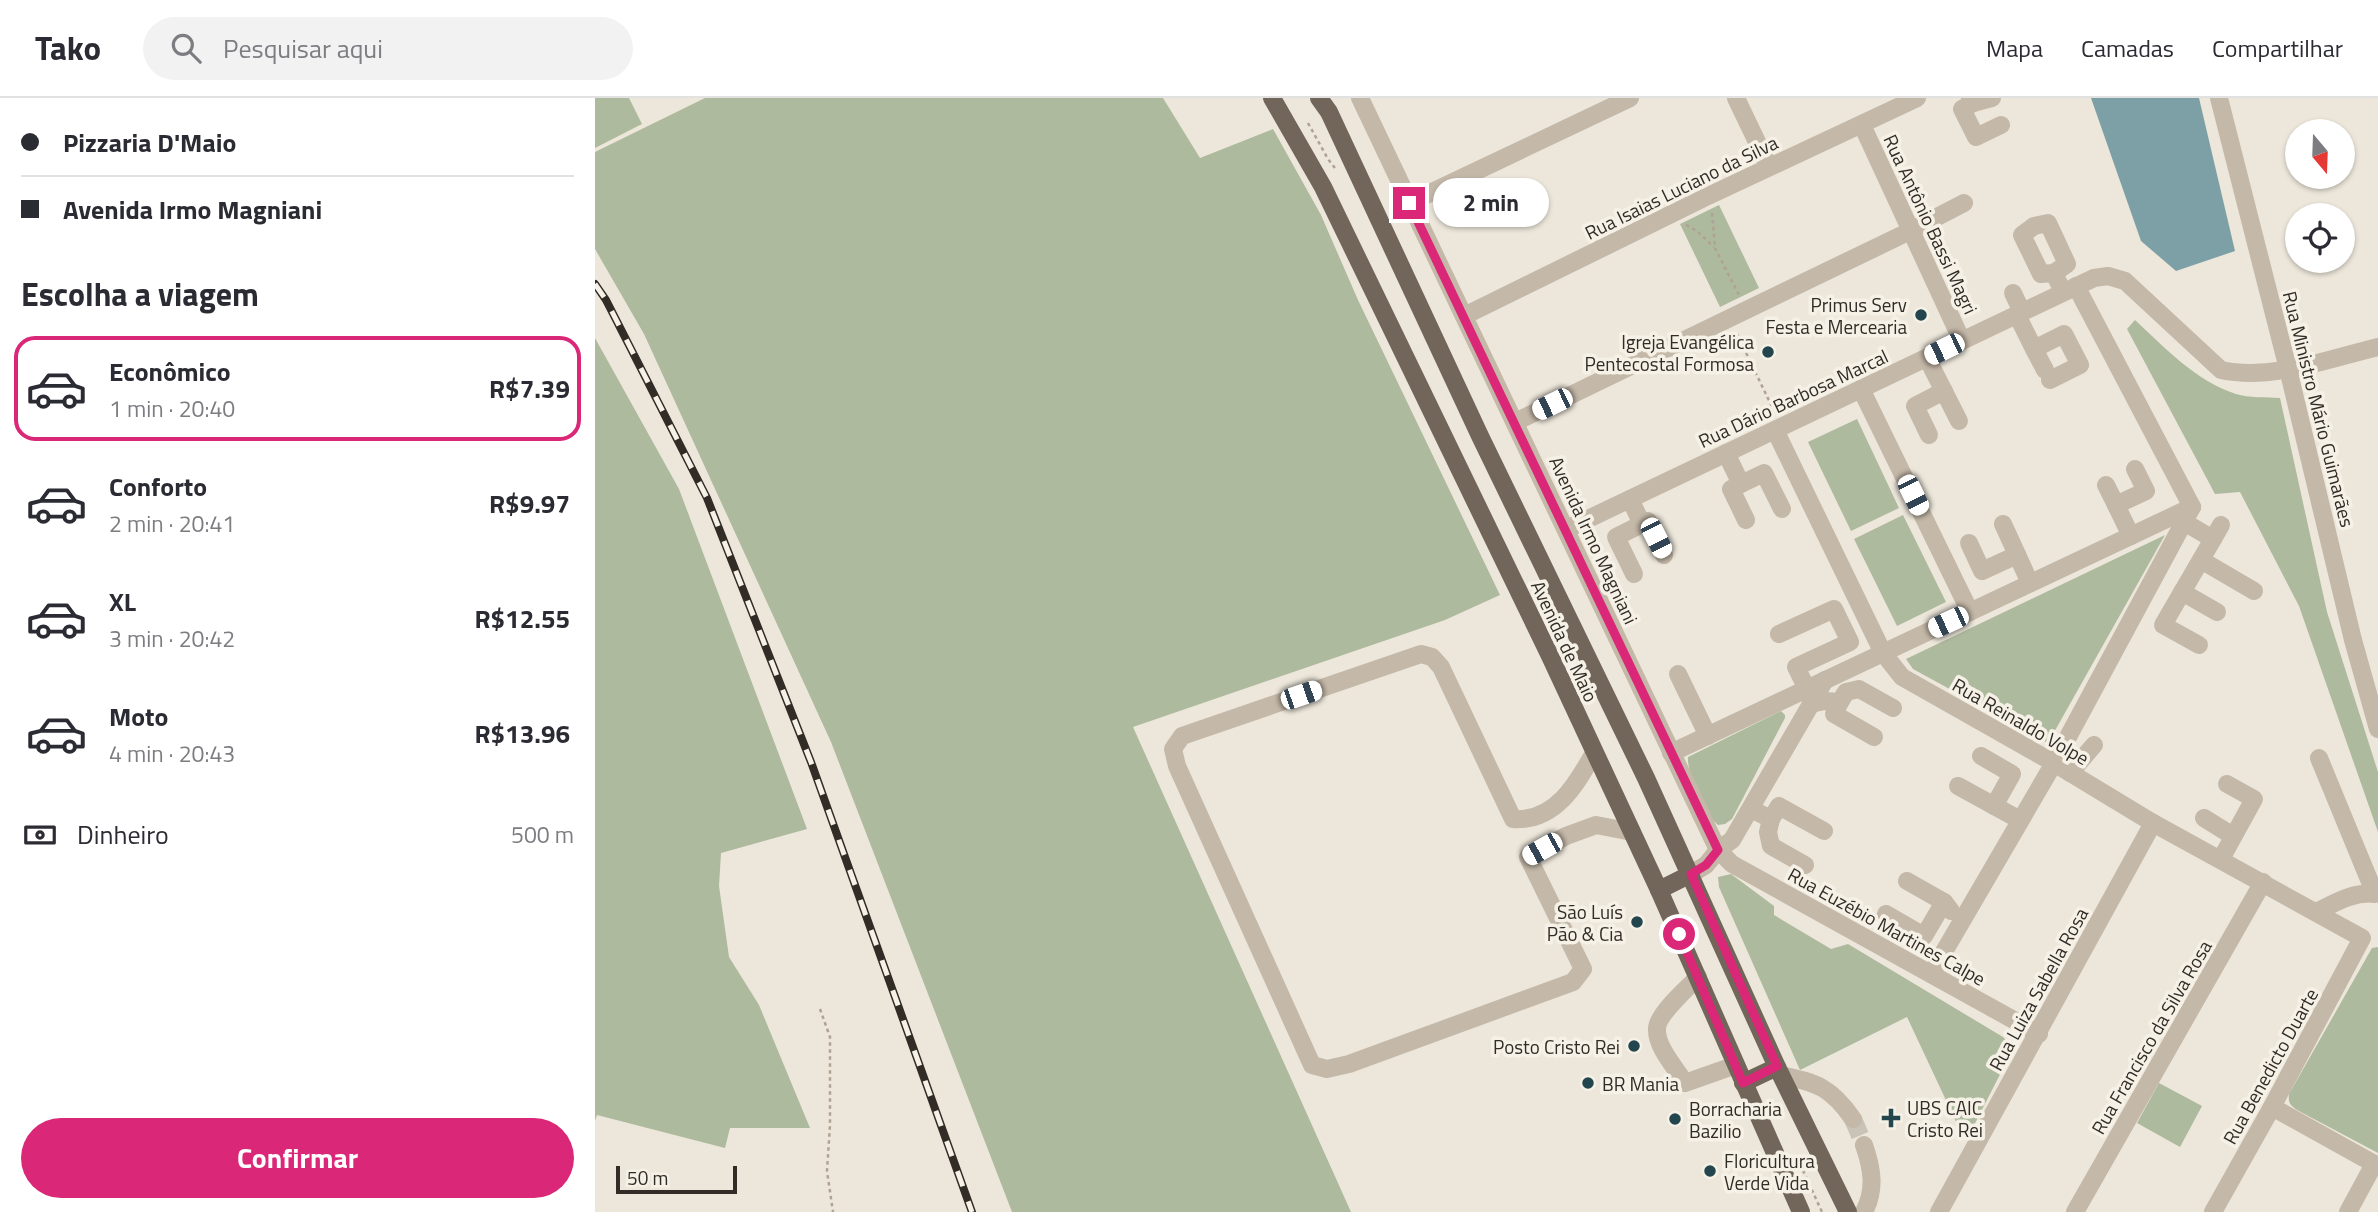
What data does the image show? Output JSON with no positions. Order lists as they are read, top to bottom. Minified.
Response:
{"streets":{"main road":["Avenida de Maio"],"street":["Rua Isaias Luciano da Silva","Rua Antônio Bassi Magri","Rua Dário Barbosa Marcal","Rua Ministro Mário Guimarães","Avenida Irmo Magniani","Rua Reinaldo Volpe","Rua Euzébio Martines Calpe","Rua Luiza Sabella Rosa","Rua Francisco da Silva Rosa","Rua Benedicto Duarte"]},"crossings":[["Rua Isaias Luciano da Silva","Rua Antônio Bassi Magri"],["Rua Isaias Luciano da Silva","Avenida Irmo Magniani"],["Rua Antônio Bassi Magri","Rua Dário Barbosa Marcal"],["Rua Dário Barbosa Marcal","Rua Ministro Mário Guimarães"],["Rua Dário Barbosa Marcal","Avenida Irmo Magniani"],["Rua Dário Barbosa Marcal","Rua Reinaldo Volpe"],["Avenida Irmo Magniani","Rua Euzébio Martines Calpe"],["Rua Reinaldo Volpe","Rua Luiza Sabella Rosa"],["Rua Reinaldo Volpe","Rua Francisco da Silva Rosa"],["Rua Reinaldo Volpe","Rua Benedicto Duarte"],["Rua Euzébio Martines Calpe","Rua Luiza Sabella Rosa"]],"places":{"other":["Primus Serv Festa e Mercearia","Igreja Evangélica Pentecostal Formosa","São Luís Pão & Cia","Posto Cristo Rei","BR Mania","Borracharia Bazilio","Floricultura Verde Vida"],"health":["UBS CAIC Cristo Rei"]},"scale_bar":"50 m","north":"bottom","page":{"header":"Tako","search":"Pesquisar aqui","nav":["Mapa","Camadas","Compartilhar"],"banner":["Pizzaria D'Maio","Avenida Irmo Magniani"],"bubble":"2 min","heading":"Escolha a viagem","list":[{"name":"Econômico","note":"1 min · 20:40","value":"R$7.39"},{"name":"Conforto","note":"2 min · 20:41","value":"R$9.97"},{"name":"XL","note":"3 min · 20:42","value":"R$12.55"},{"name":"Moto","note":"4 min · 20:43","value":"R$13.96"}],"pay":["Dinheiro","500 m"],"buttons":"Confirmar","scale":"50 m"}}
